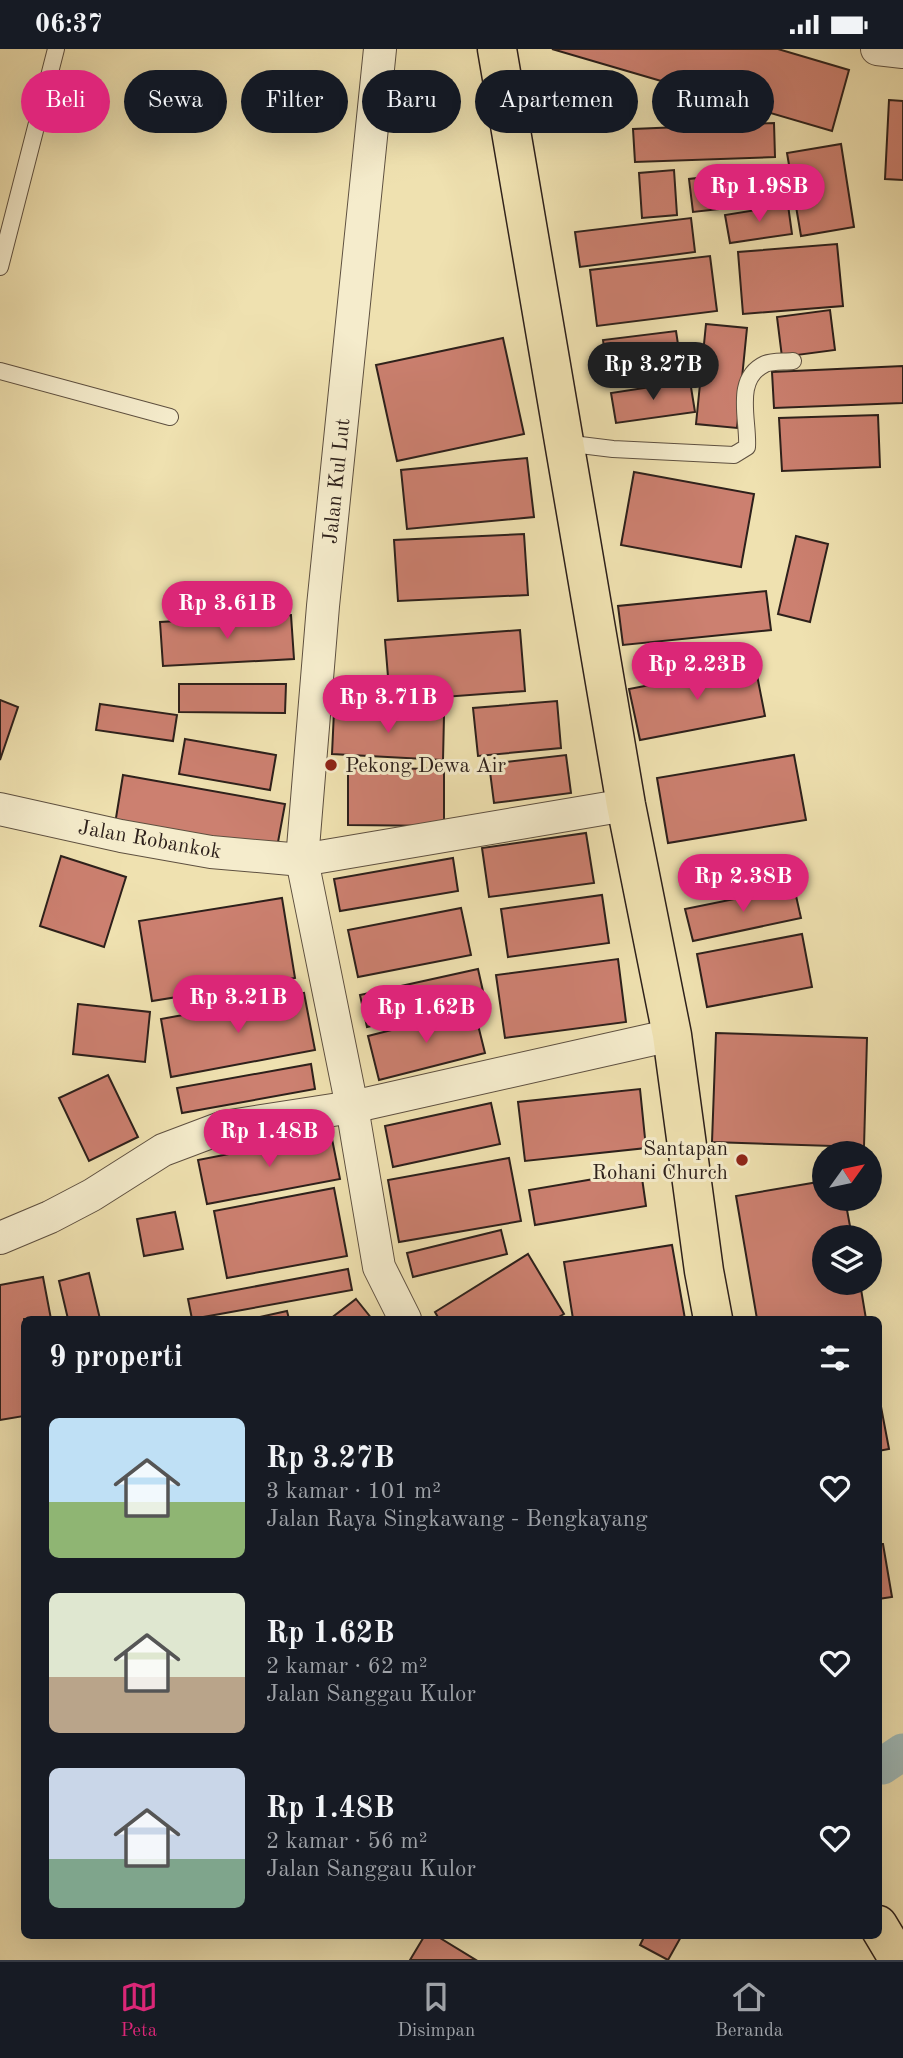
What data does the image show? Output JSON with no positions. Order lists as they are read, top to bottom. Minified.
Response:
{"streets":{"street":["Jalan Kul Lut","Jalan Robankok"]},"crossings":[["Jalan Kul Lut","Jalan Robankok"]],"places":["Pekong Dewa Air","Santapan Rohani Church"],"north":"top right","page":{"status":"06:37","chip":["Beli","Sewa","Filter","Baru","Apartemen","Rumah"],"price":["Rp 1.98B","Rp 3.27B","Rp 3.61B","Rp 2.23B","Rp 3.71B","Rp 2.38B","Rp 3.21B","Rp 1.62B","Rp 1.48B"],"heading":"9 properti","list":[{"name":"Rp 3.27B","note":"3 kamar · 101 m² · Jalan Raya Singkawang - Bengkayang"},{"name":"Rp 1.62B","note":"2 kamar · 62 m² · Jalan Sanggau Kulor"},{"name":"Rp 1.48B","note":"2 kamar · 56 m² · Jalan Sanggau Kulor"}],"tabs":["Peta","Disimpan","Beranda"]}}
